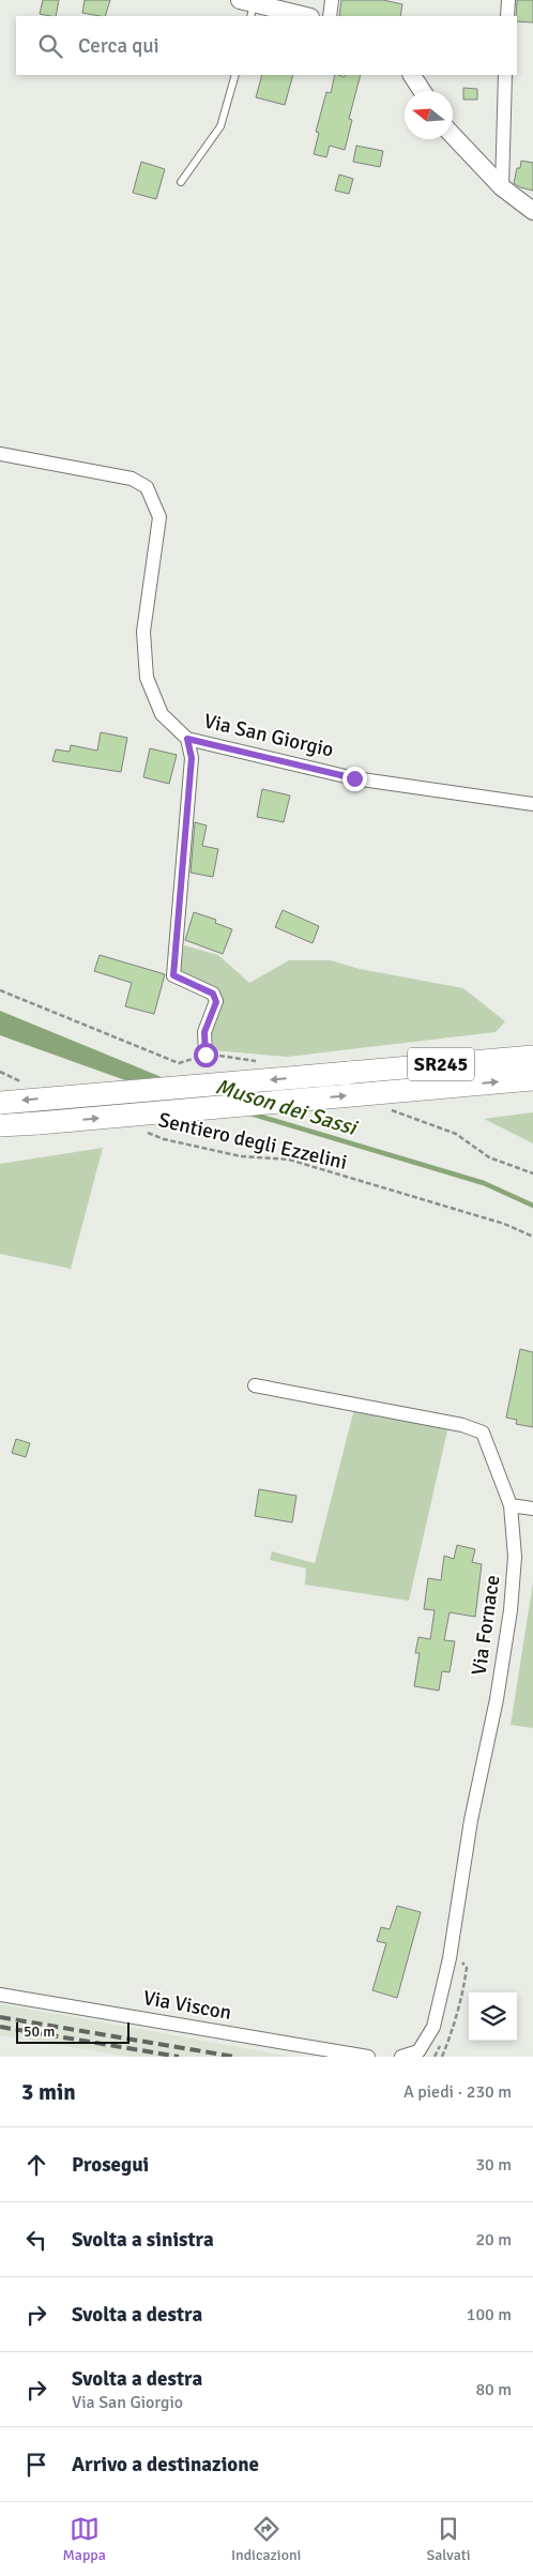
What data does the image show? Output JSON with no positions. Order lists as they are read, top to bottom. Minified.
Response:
{"streets":{"highway":["SR245"],"street":["Via San Giorgio","Via Fornace","Via Viscon"],"path":["Sentiero degli Ezzelini"]},"water":["Muson dei Sassi"],"scale_bar":"50 m","north":"left","page":{"search":"Cerca qui","scale":"50 m","heading":["3 min","A piedi · 230 m"],"list":[["Prosegui","30 m"],["Svolta a sinistra","20 m"],["Svolta a destra","100 m"],["Svolta a destra","Via San Giorgio","80 m"],"Arrivo a destinazione"],"nav":["Mappa","Indicazioni","Salvati"]}}
